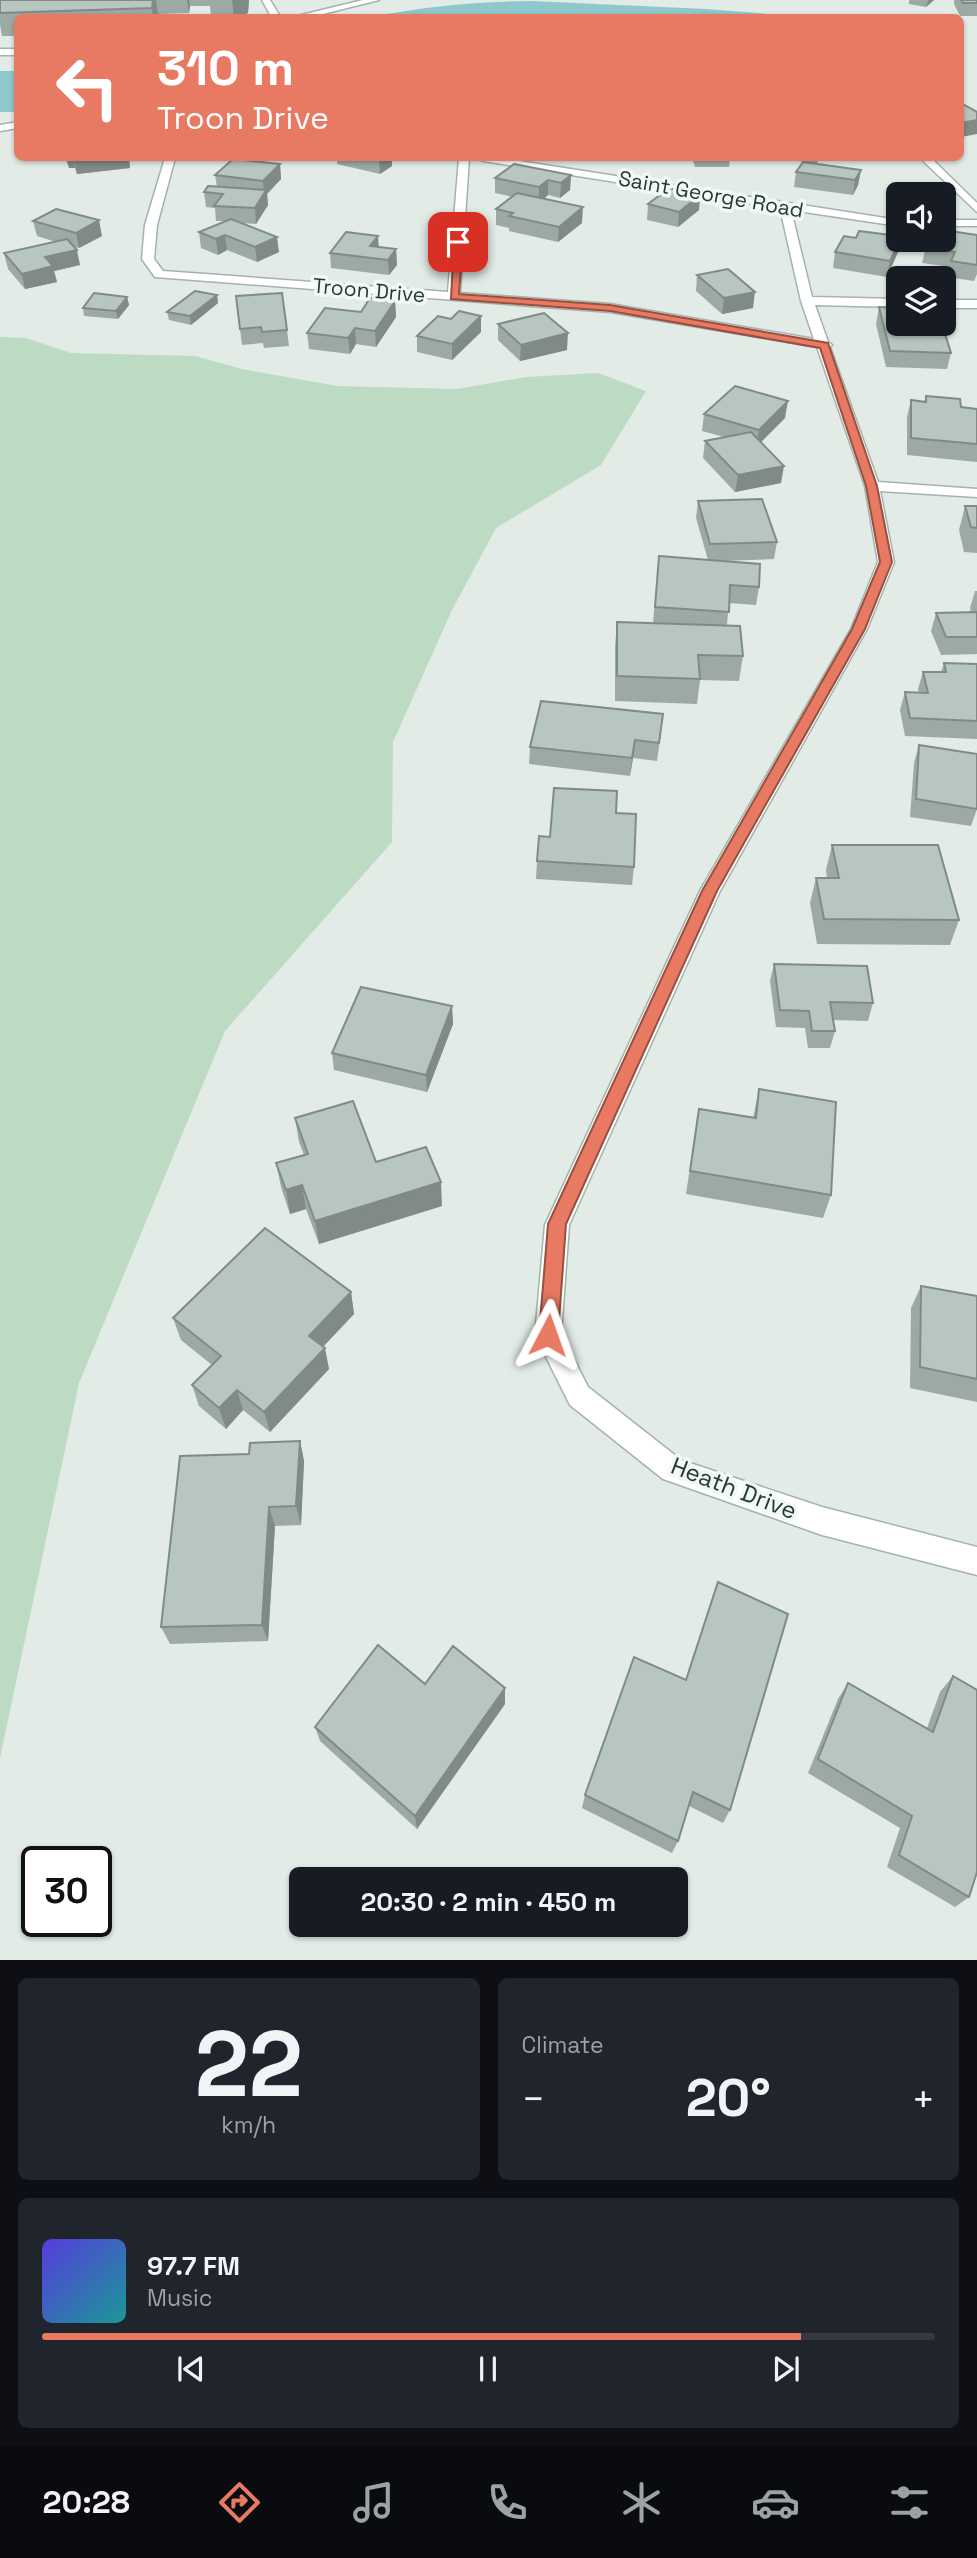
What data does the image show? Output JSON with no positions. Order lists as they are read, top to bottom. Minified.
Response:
{"streets":{"street":["Saint George Road","Troon Drive","Heath Drive"]},"crossings":[["Saint George Road","Heath Drive"],["Troon Drive","Heath Drive"]],"page":{"turn":["310 m","Troon Drive"],"limit":"30","trip":"20:30 · 2 min · 450 m","tile":[["22","km/h"],"Climate"],"heat":["−","20°","+"],"song":["97.7 FM","Music"],"tabs":"20:28"}}
